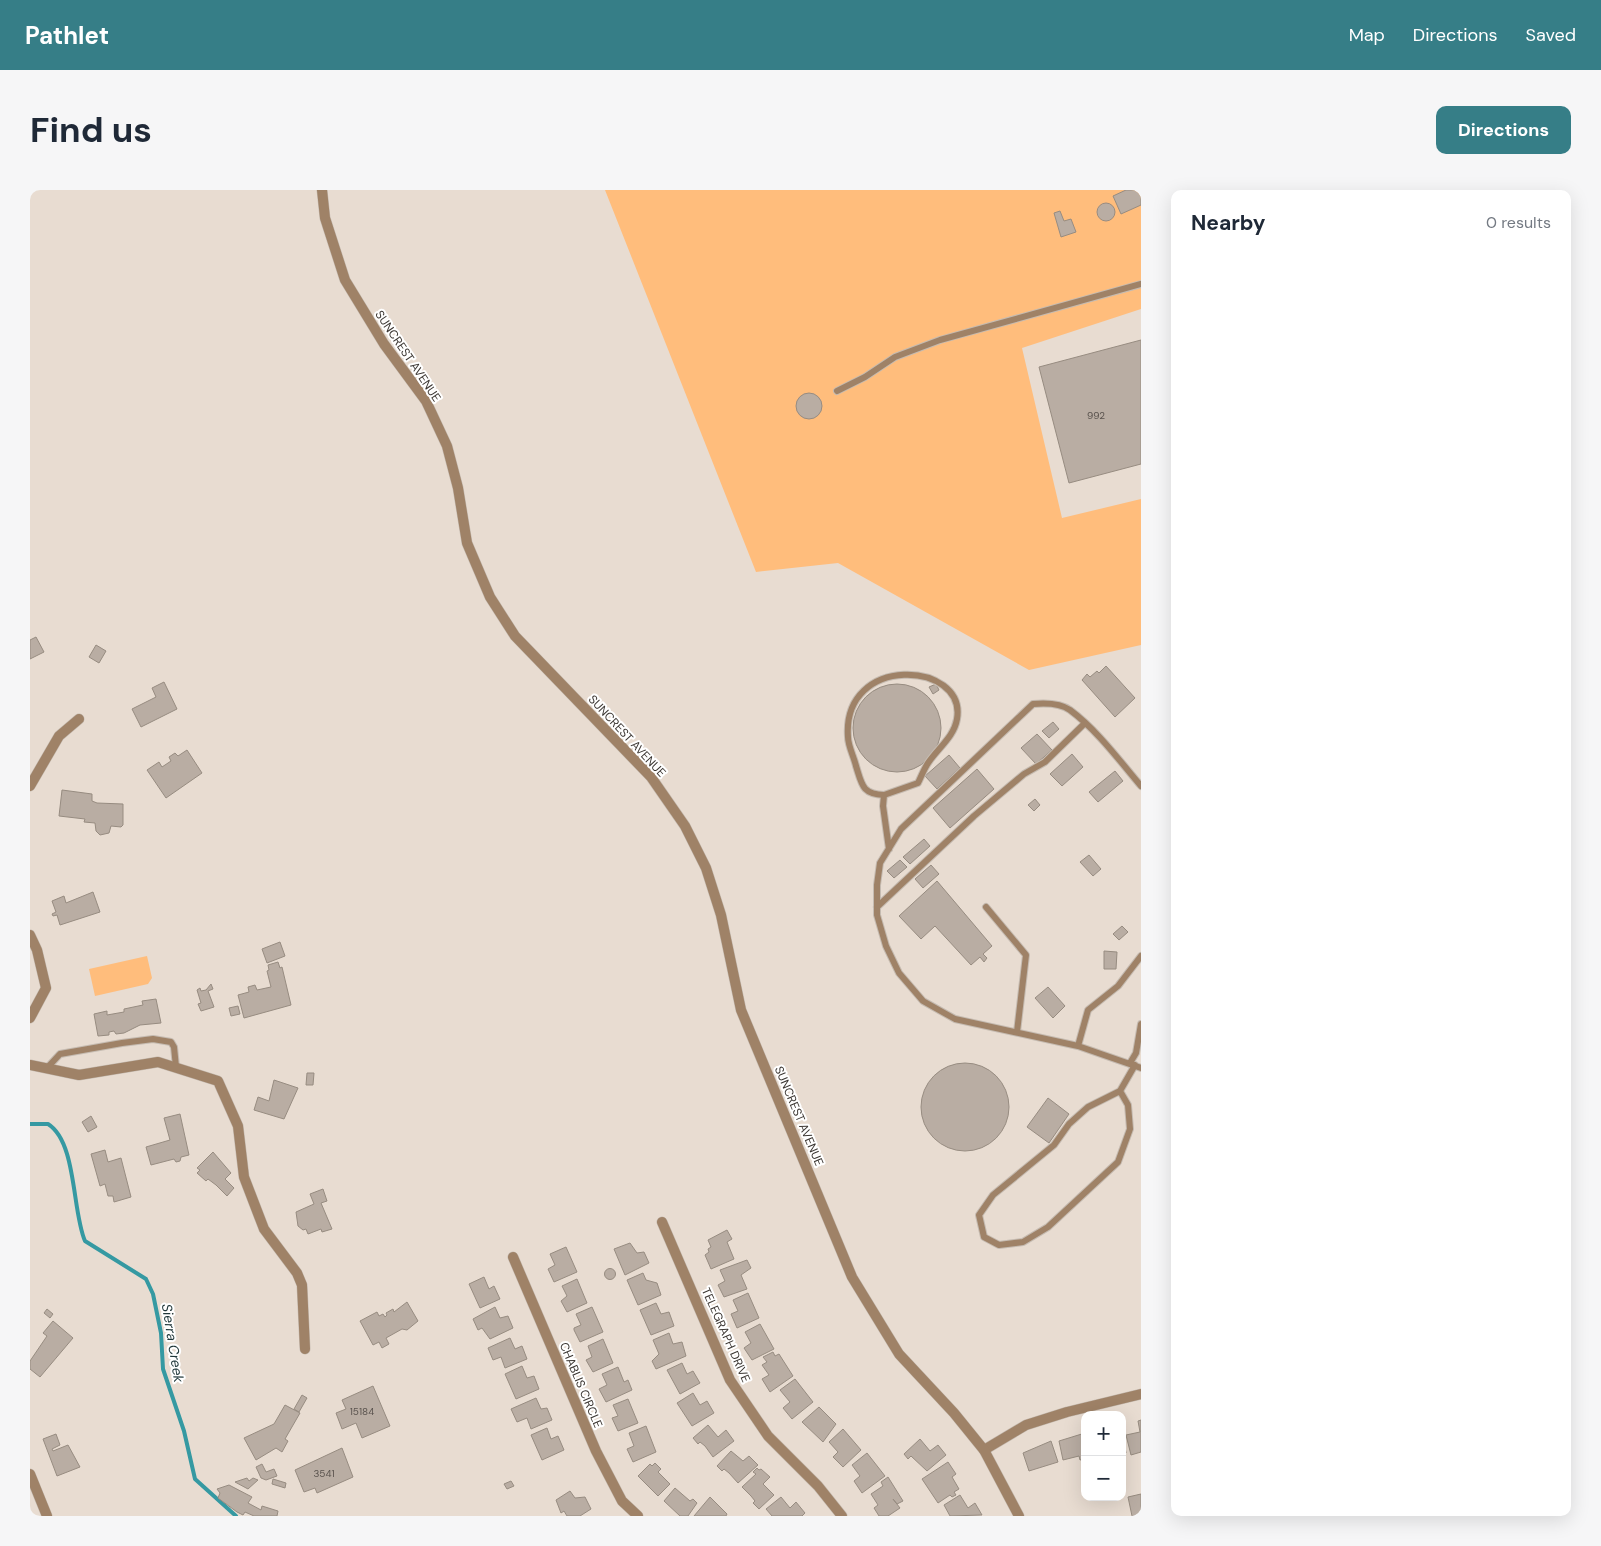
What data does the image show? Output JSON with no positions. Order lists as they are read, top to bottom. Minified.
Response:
{"streets":{"street":["SUNCREST AVENUE","TELEGRAPH DRIVE","CHABLIS CIRCLE"]},"water":["Sierra Creek"],"house_numbers":["992","15184","3541"],"page":{"header":"Pathlet","nav":["Map","Directions","Saved"],"buttons":"Directions","title":"Find us","heading":["Nearby","0 results"],"map_buttons":["+","−"]}}
